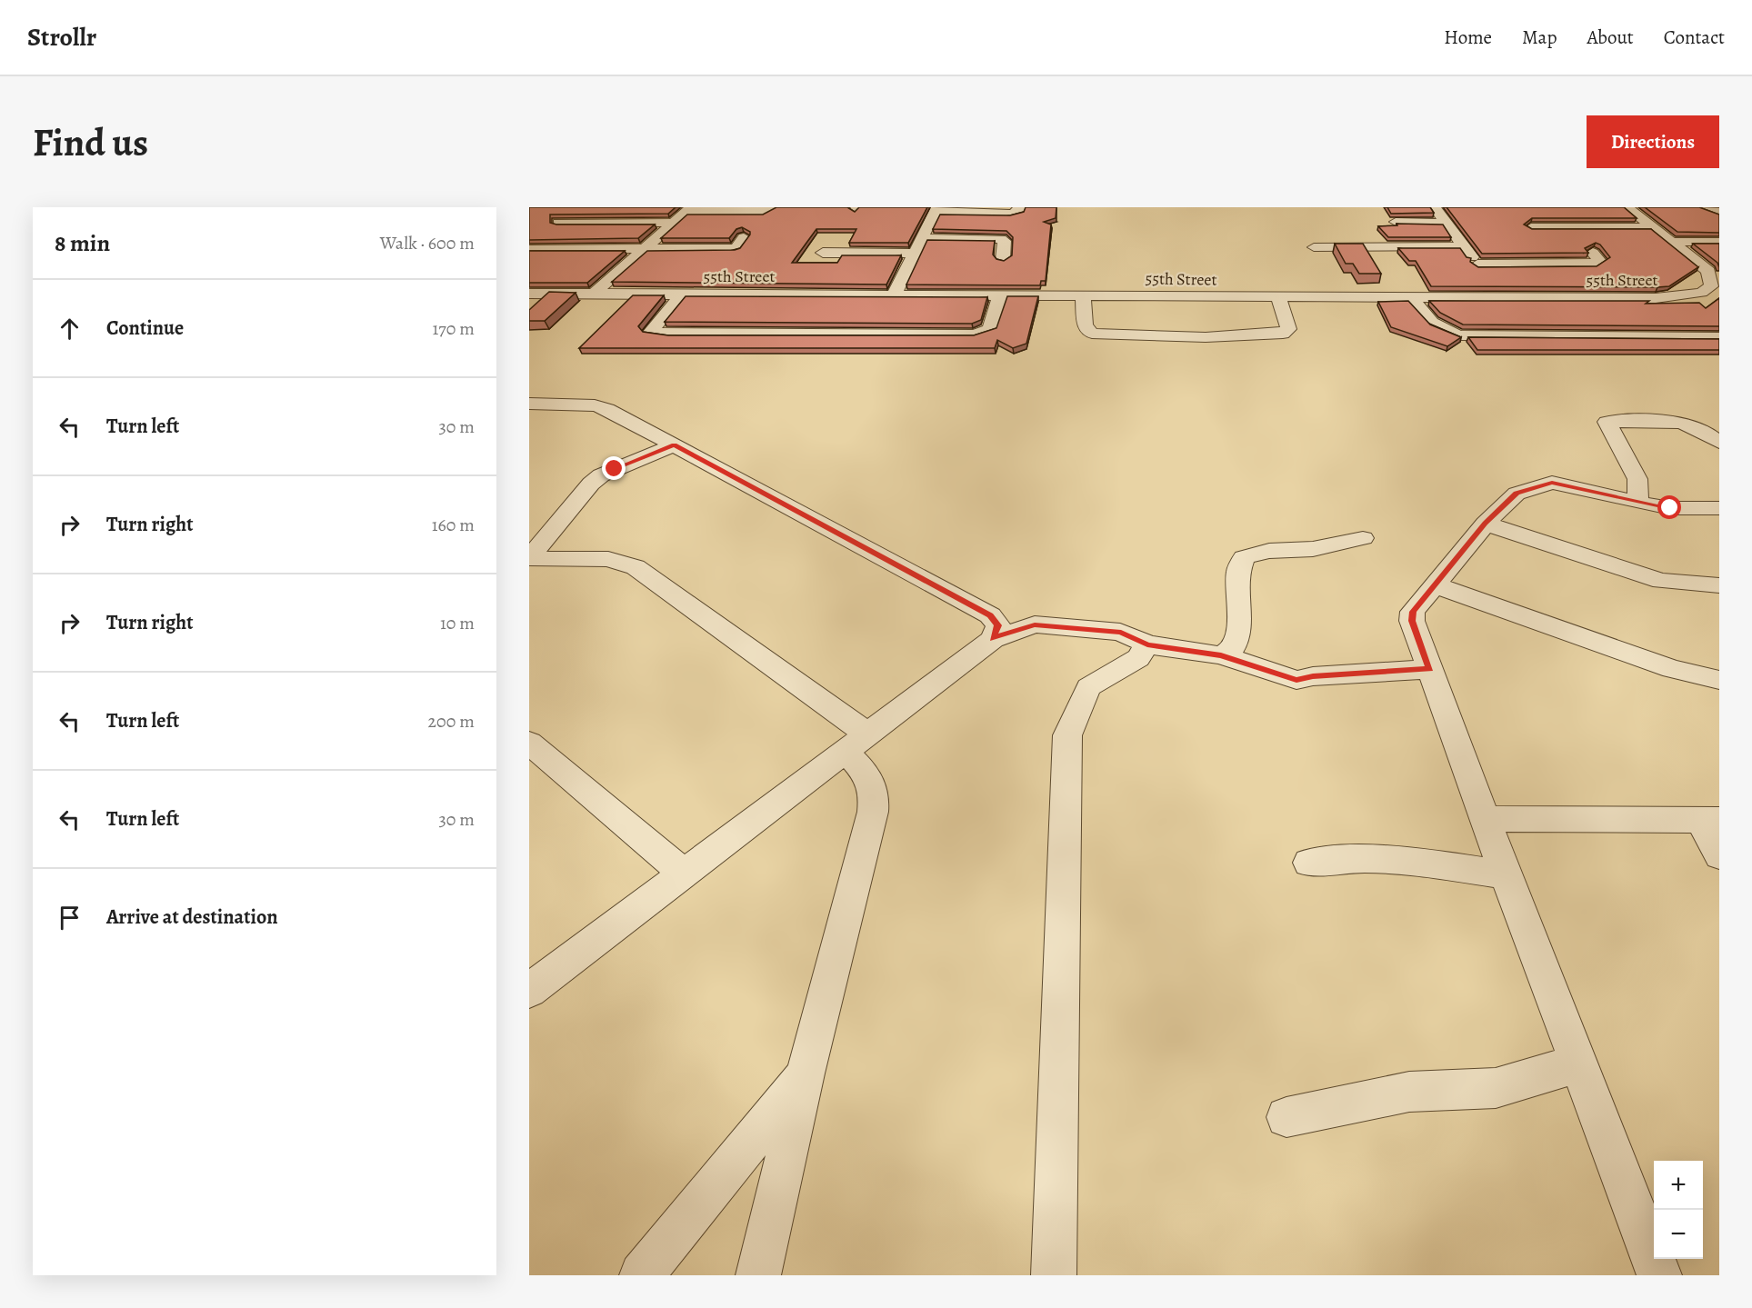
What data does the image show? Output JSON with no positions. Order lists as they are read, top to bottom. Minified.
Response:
{"streets":{"street":["55th Street"]},"page":{"header":"Strollr","nav":["Home","Map","About","Contact"],"buttons":"Directions","title":"Find us","heading":["8 min","Walk · 600 m"],"list":[["Continue","170 m"],["Turn left","30 m"],["Turn right","160 m"],["Turn right","10 m"],["Turn left","200 m"],["Turn left","30 m"],"Arrive at destination"],"map_buttons":["+","−"]}}
